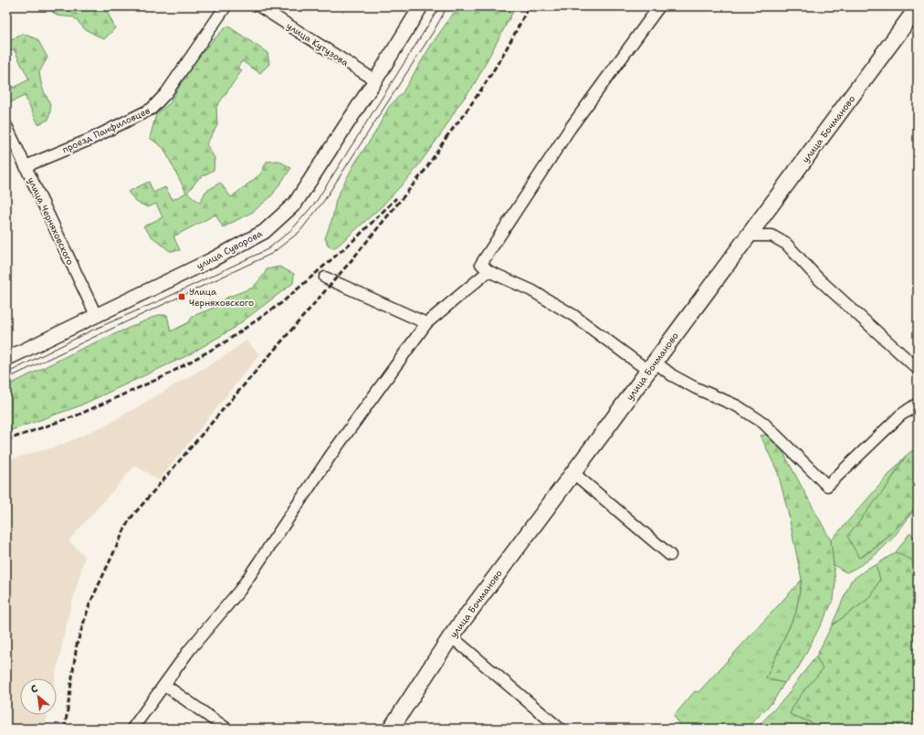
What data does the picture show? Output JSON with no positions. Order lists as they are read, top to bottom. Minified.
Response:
{"streets":{"main road":["улица Бочманово"],"street":["улица Кутузова","проезд Панфиловцев","улица Черняховского","улица Суворова"]},"crossings":[["улица Кутузова","улица Суворова"],["проезд Панфиловцев","улица Черняховского"],["улица Черняховского","улица Суворова"]],"places":{"transit":["Улица Черняховского"]},"north":"top left"}
